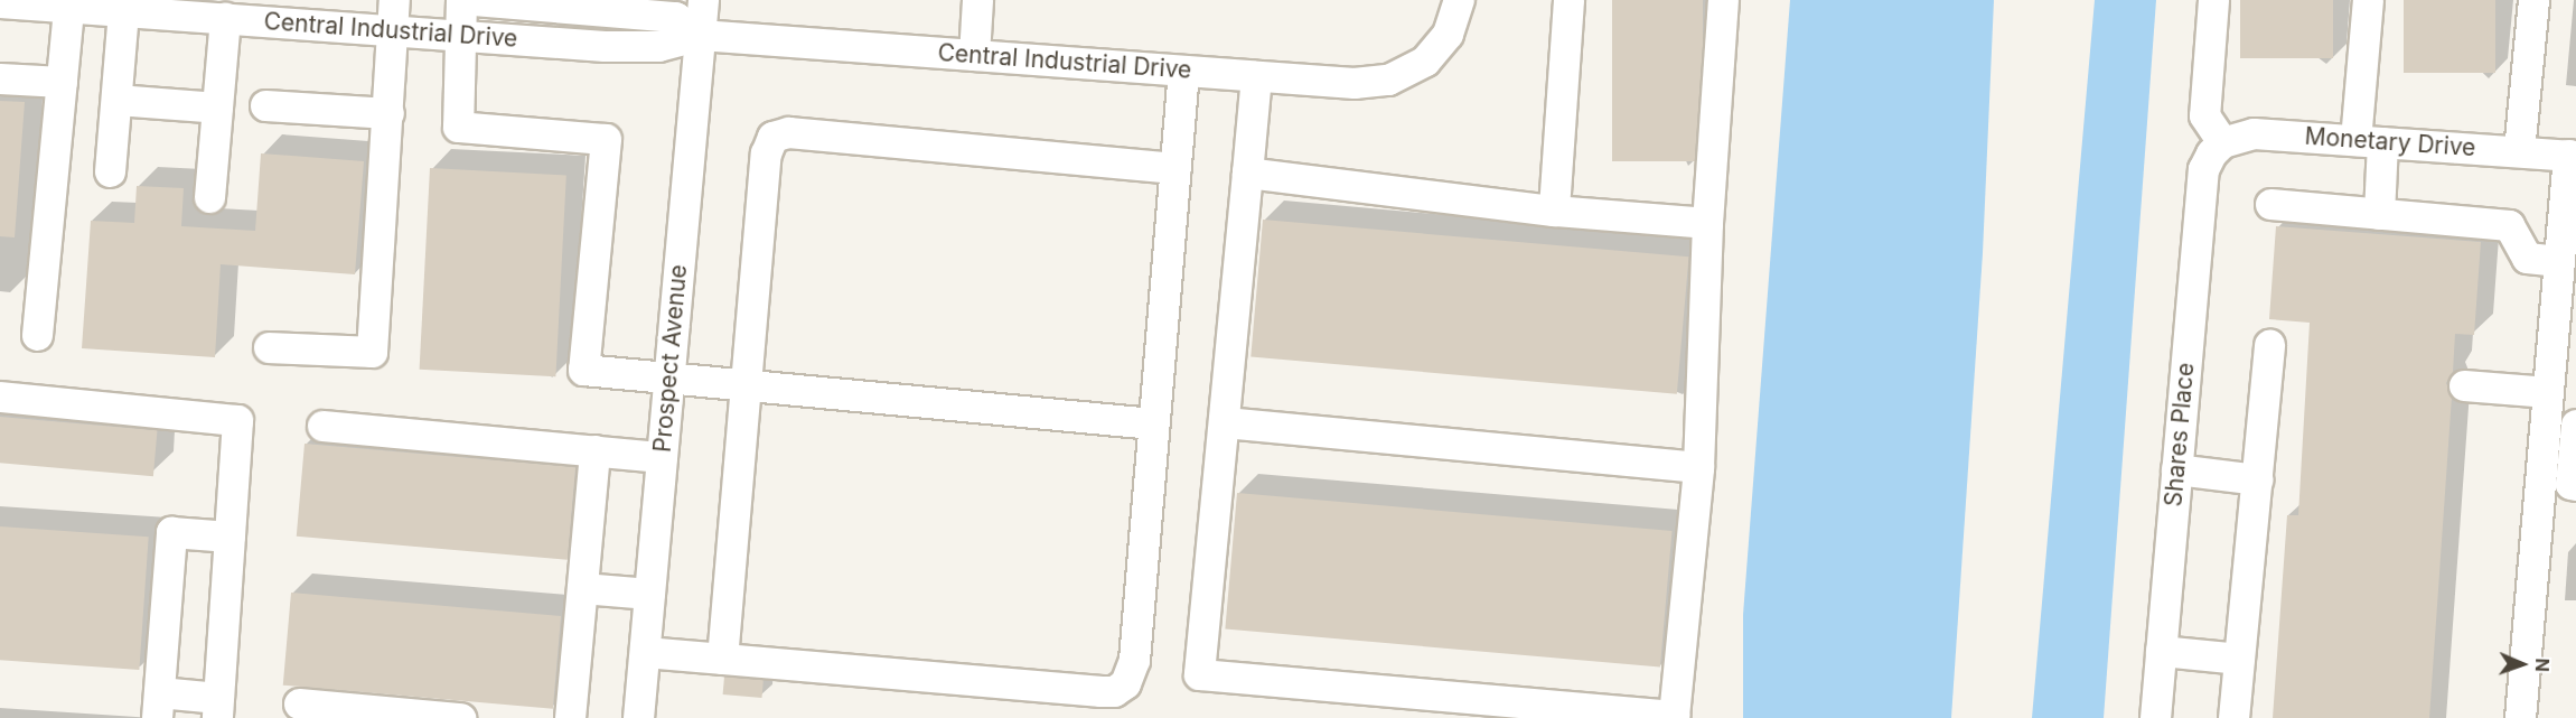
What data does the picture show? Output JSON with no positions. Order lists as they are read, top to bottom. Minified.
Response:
{"streets":{"street":["Central Industrial Drive","Monetary Drive","Prospect Avenue","Shares Place"]},"crossings":[["Central Industrial Drive","Prospect Avenue"],["Monetary Drive","Shares Place"]],"north":"right"}
